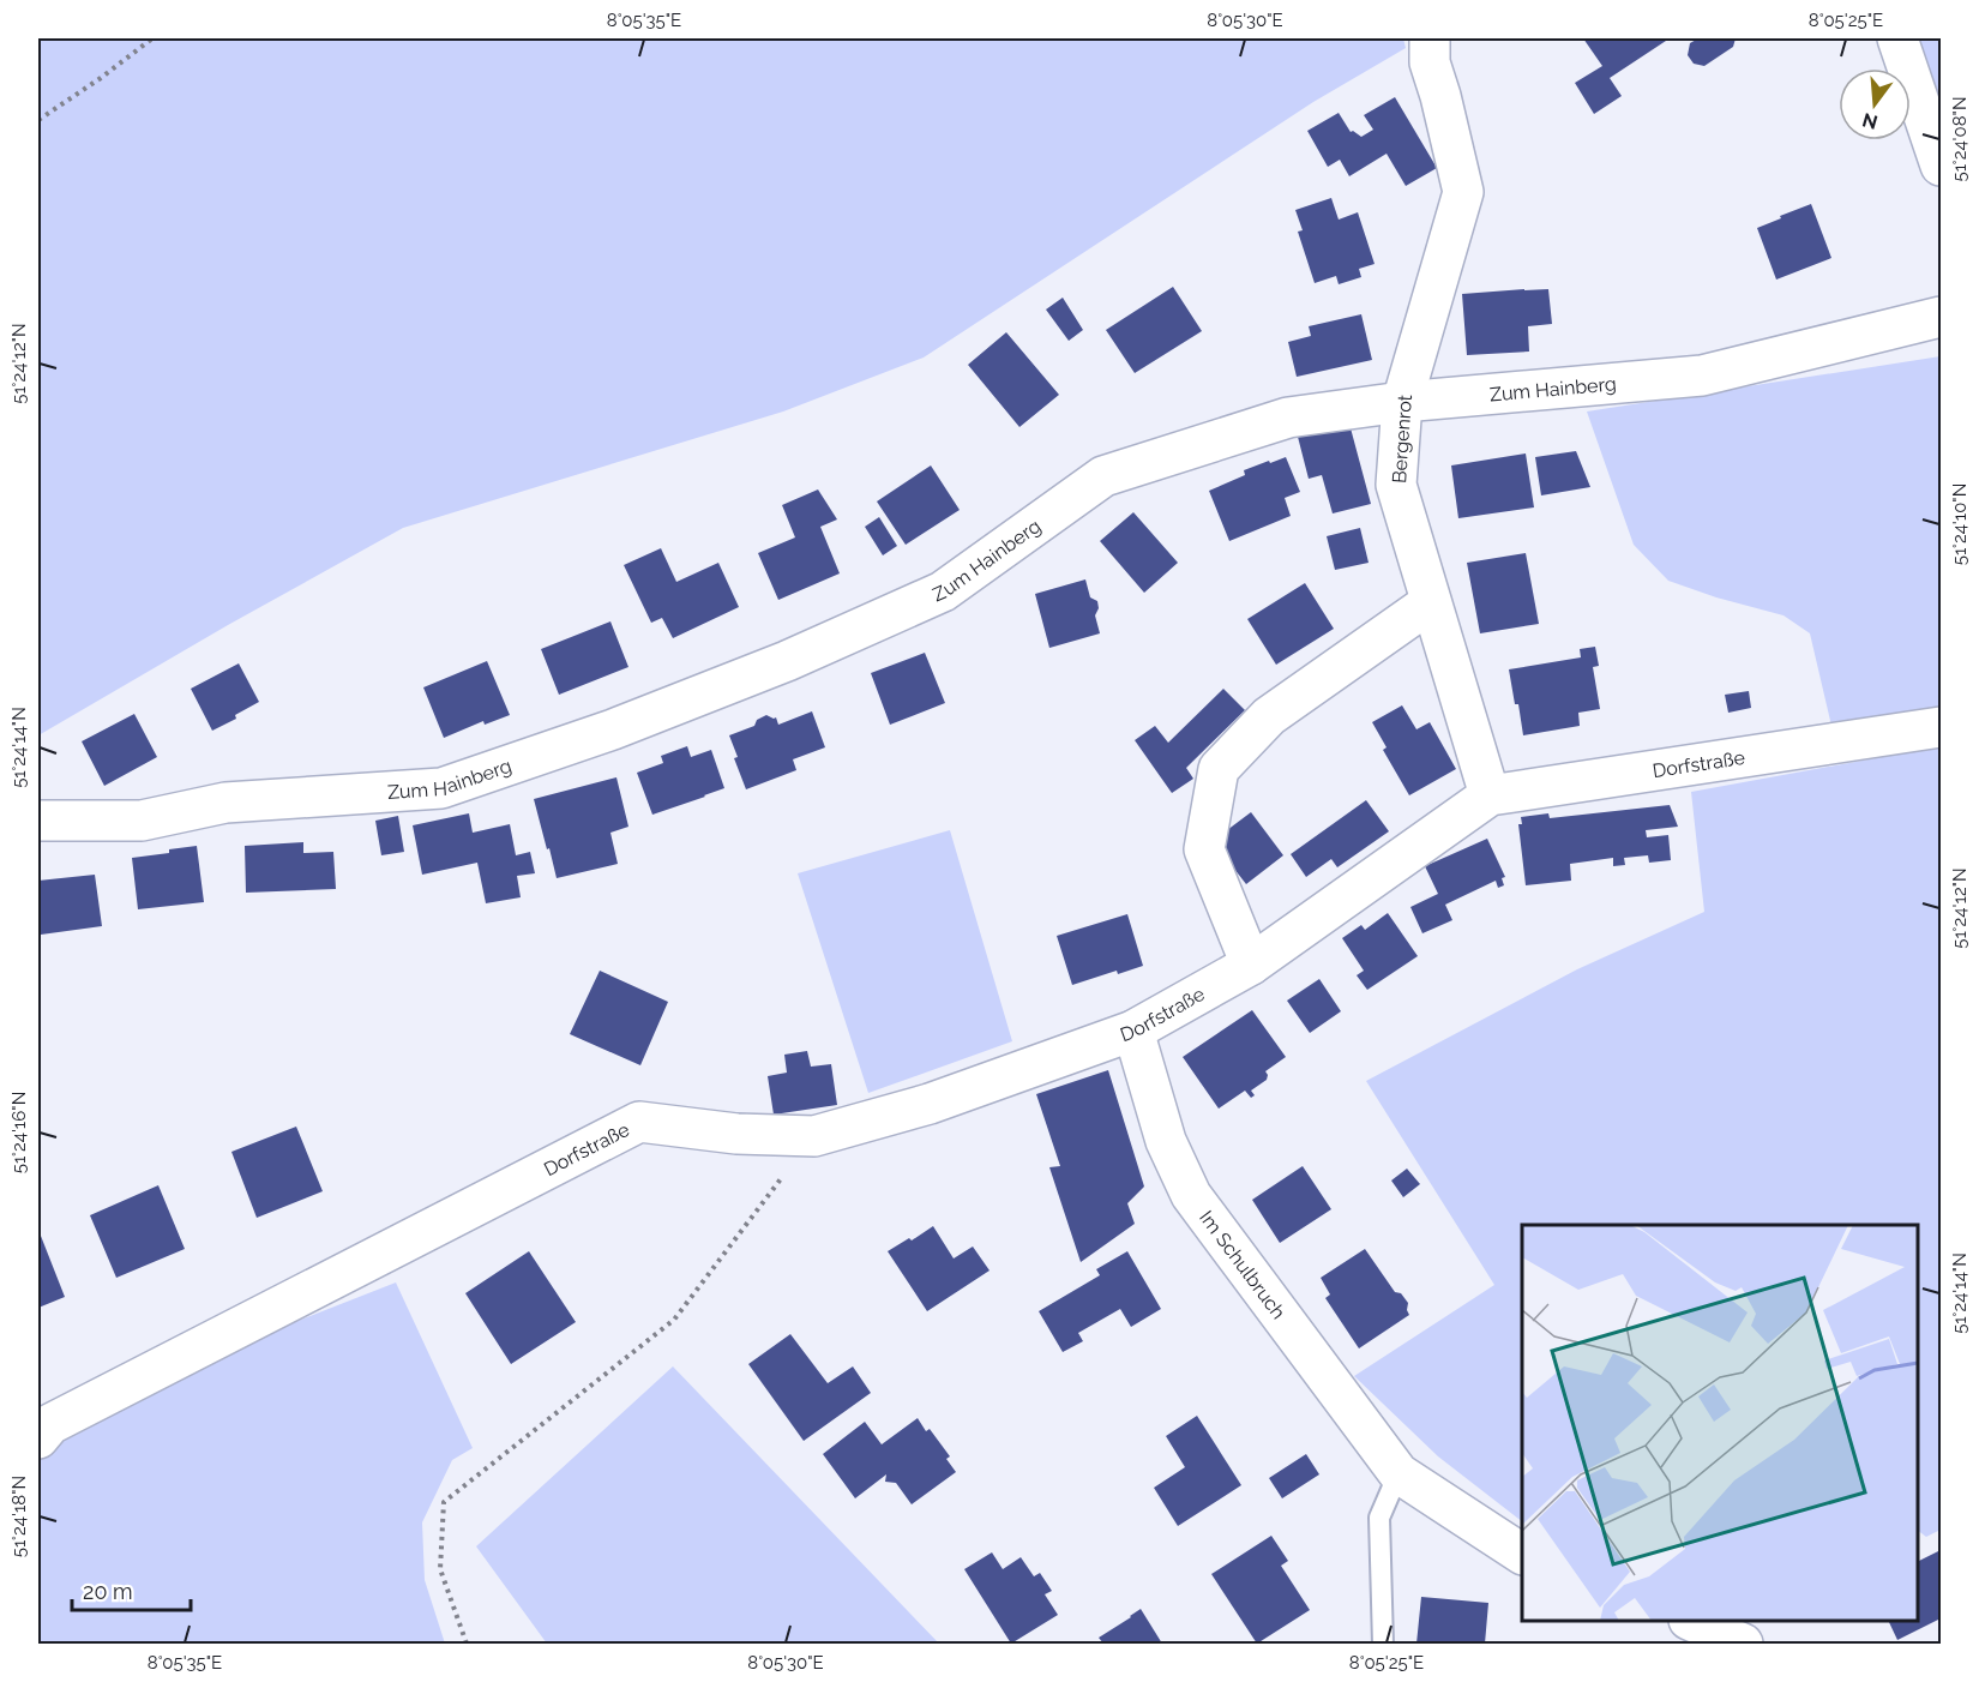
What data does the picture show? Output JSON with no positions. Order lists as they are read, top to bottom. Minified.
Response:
{"streets":{"street":["Zum Hainberg","Bergenrot","Dorfstraße","Im Schulbruch"]},"crossings":[["Zum Hainberg","Bergenrot"],["Bergenrot","Dorfstraße"],["Dorfstraße","Im Schulbruch"]],"scale_bar":"20 m","north":"bottom","coordinates":["8°05'35\"E","8°05'30\"E","8°05'25\"E","51°24'08\"N","51°24'12\"N","51°24'10\"N","51°24'14\"N","51°24'16\"N","51°24'18\"N"]}
